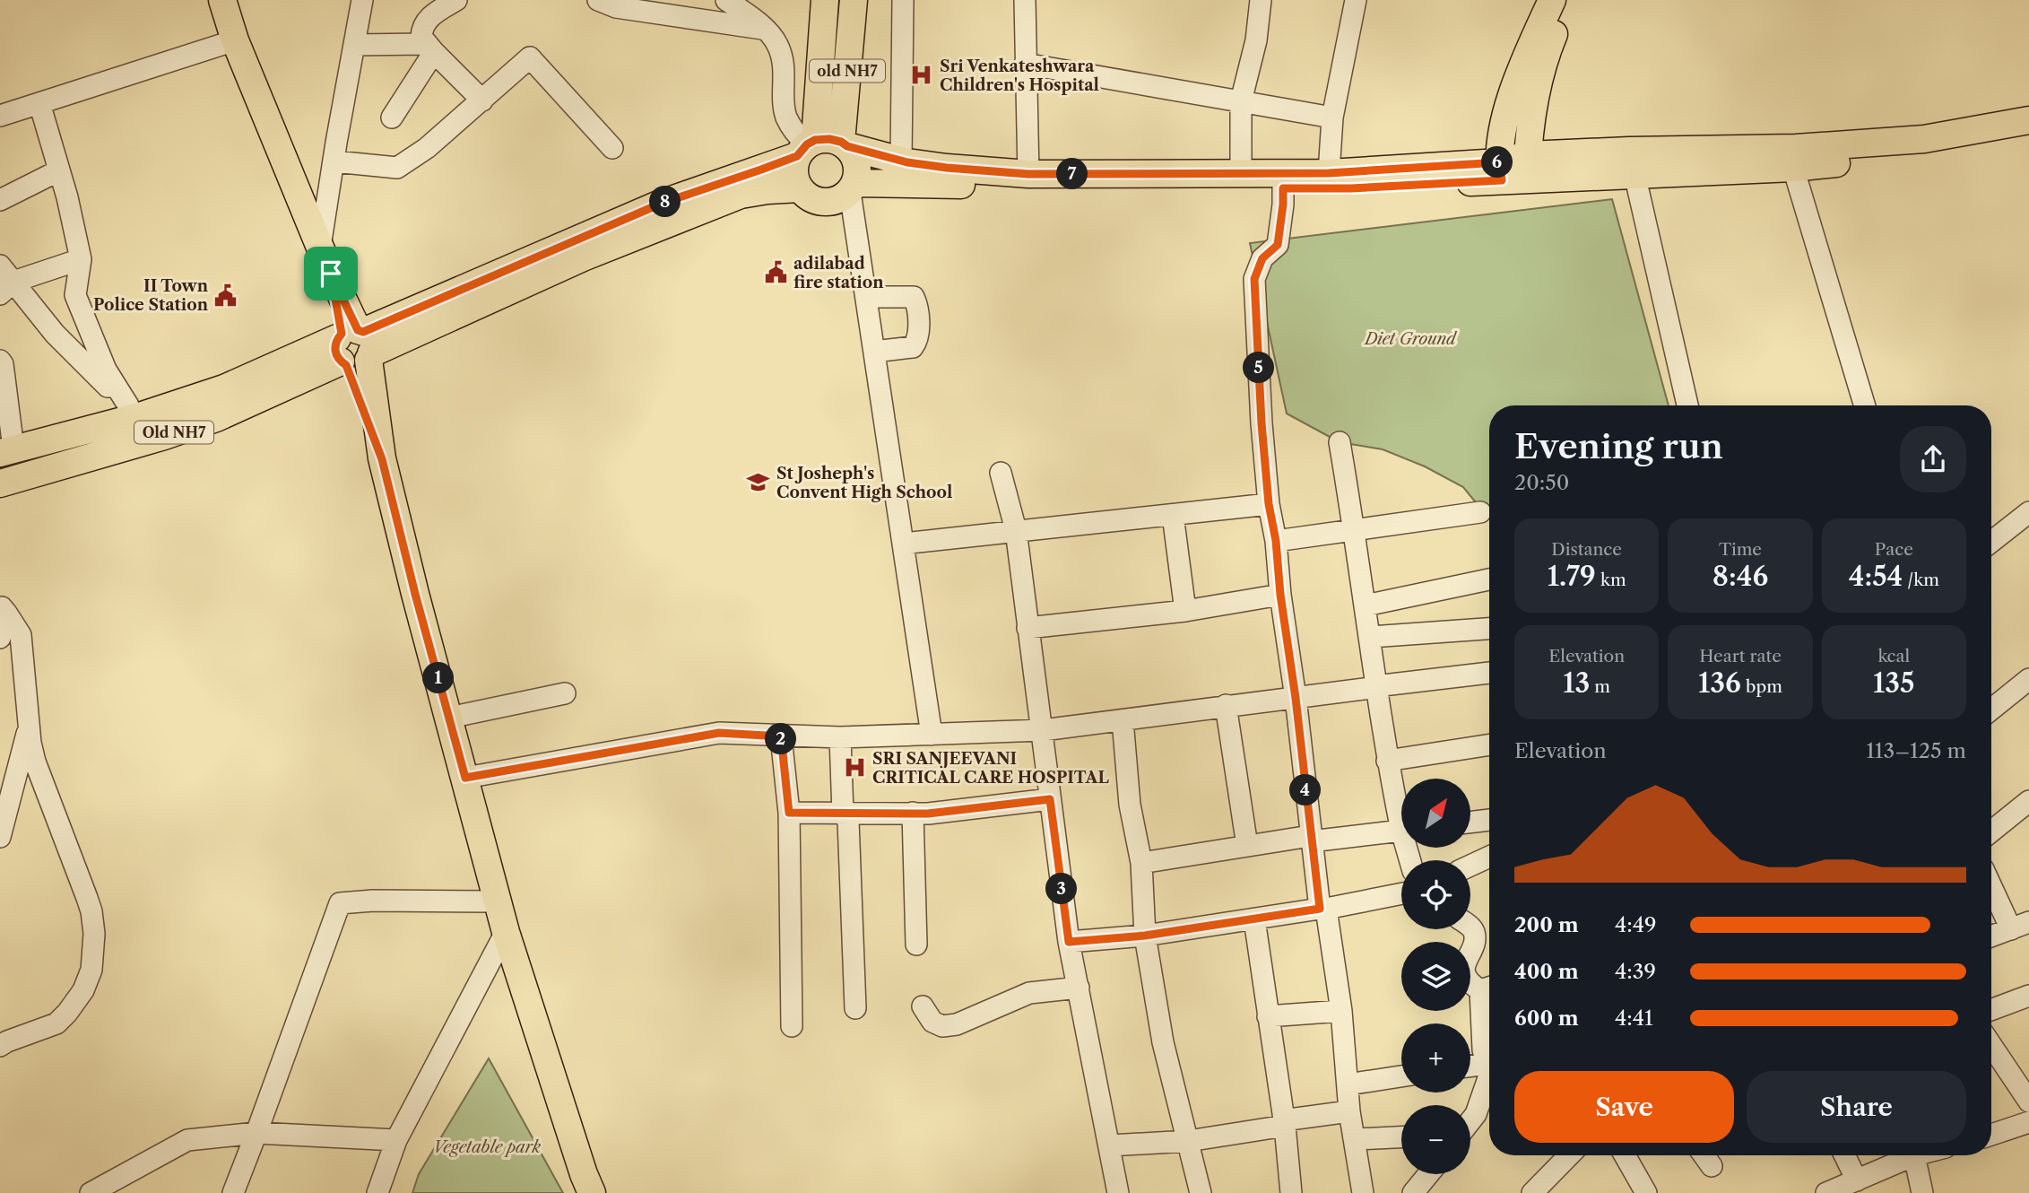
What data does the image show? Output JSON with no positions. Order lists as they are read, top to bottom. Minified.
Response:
{"streets":{"main road":["old NH7","Old NH7"]},"crossings":[["old NH7","Old NH7"]],"parks":["Diet Ground","Vegetable park"],"places":{"hospital":["Sri Venkateshwara Children's Hospital","SRI SANJEEVANI CRITICAL CARE HOSPITAL"],"public building":["adilabad fire station","II Town Police Station"],"school or university":["St Josheph's Convent High School"]},"north":"top right","page":{"pins":["6","7","8","5","1","2","4","3"],"heading":["Evening run","20:50"],"stats":[["Distance","1.79 km"],["Time","8:46"],["Pace","4:54 /km"],["Elevation","13 m"],["Heart rate","136 bpm"],["kcal","135"]],"chart":["Elevation","113–125 m"],"map_buttons":["+","−"],"list":[{"name":"200 m","note":"4:49"},{"name":"400 m","note":"4:39"},{"name":"600 m","note":"4:41"}],"buttons":["Save","Share"]}}
